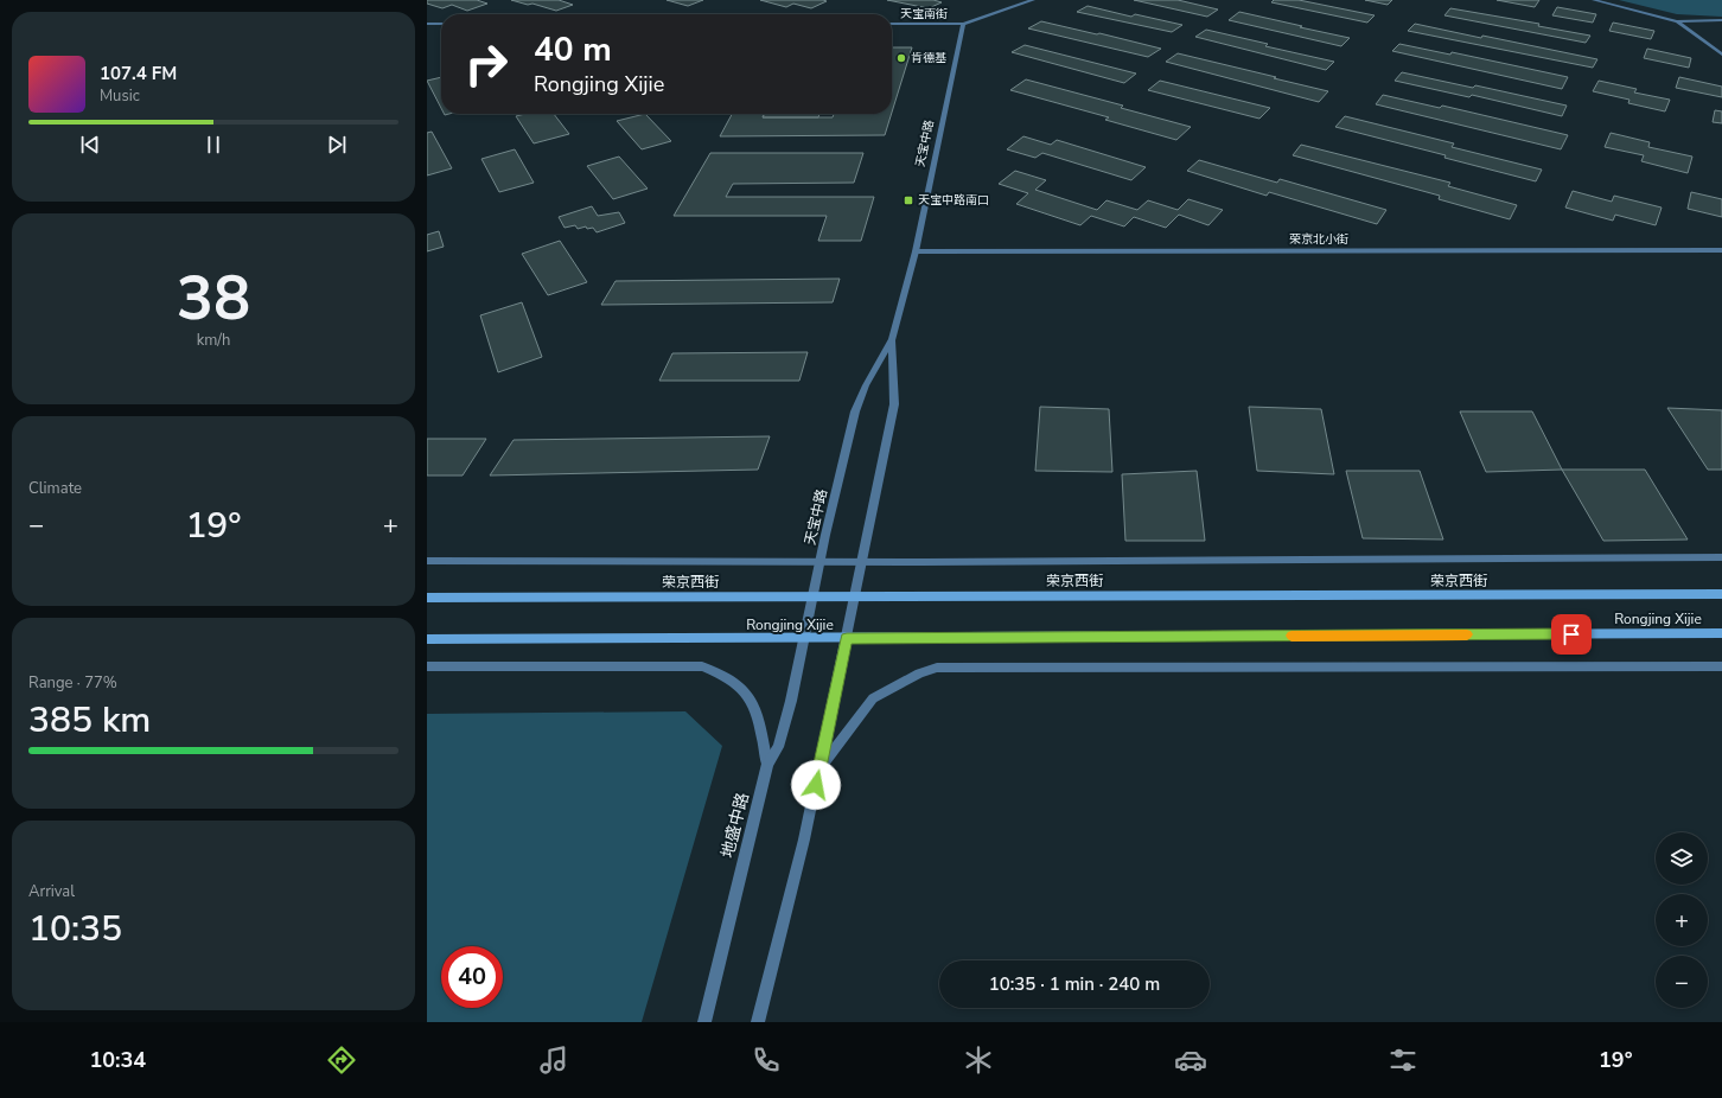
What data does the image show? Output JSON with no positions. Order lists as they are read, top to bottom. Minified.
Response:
{"streets":{"main road":["荣京西街","Rongjing Xijie"],"street":["天宝南街","天宝中路","荣京北小街","地盛中路"]},"crossings":[["天宝南街","天宝中路"],["天宝中路","荣京北小街"],["天宝中路","荣京西街"],["天宝中路","Rongjing Xijie"],["天宝中路","地盛中路"],["Rongjing Xijie","地盛中路"]],"places":{"other":["肯德基"],"transit":["天宝中路南口"]},"page":{"turn":["40 m","Rongjing Xijie"],"song":["107.4 FM","Music"],"tile":[["38","km/h"],"Climate",["Range · 77%","385 km"],["Arrival","10:35"]],"heat":["−","19°","+"],"map_buttons":["+","−"],"limit":"40","trip":"10:35 · 1 min · 240 m","tabs":["10:34","19°"]}}
